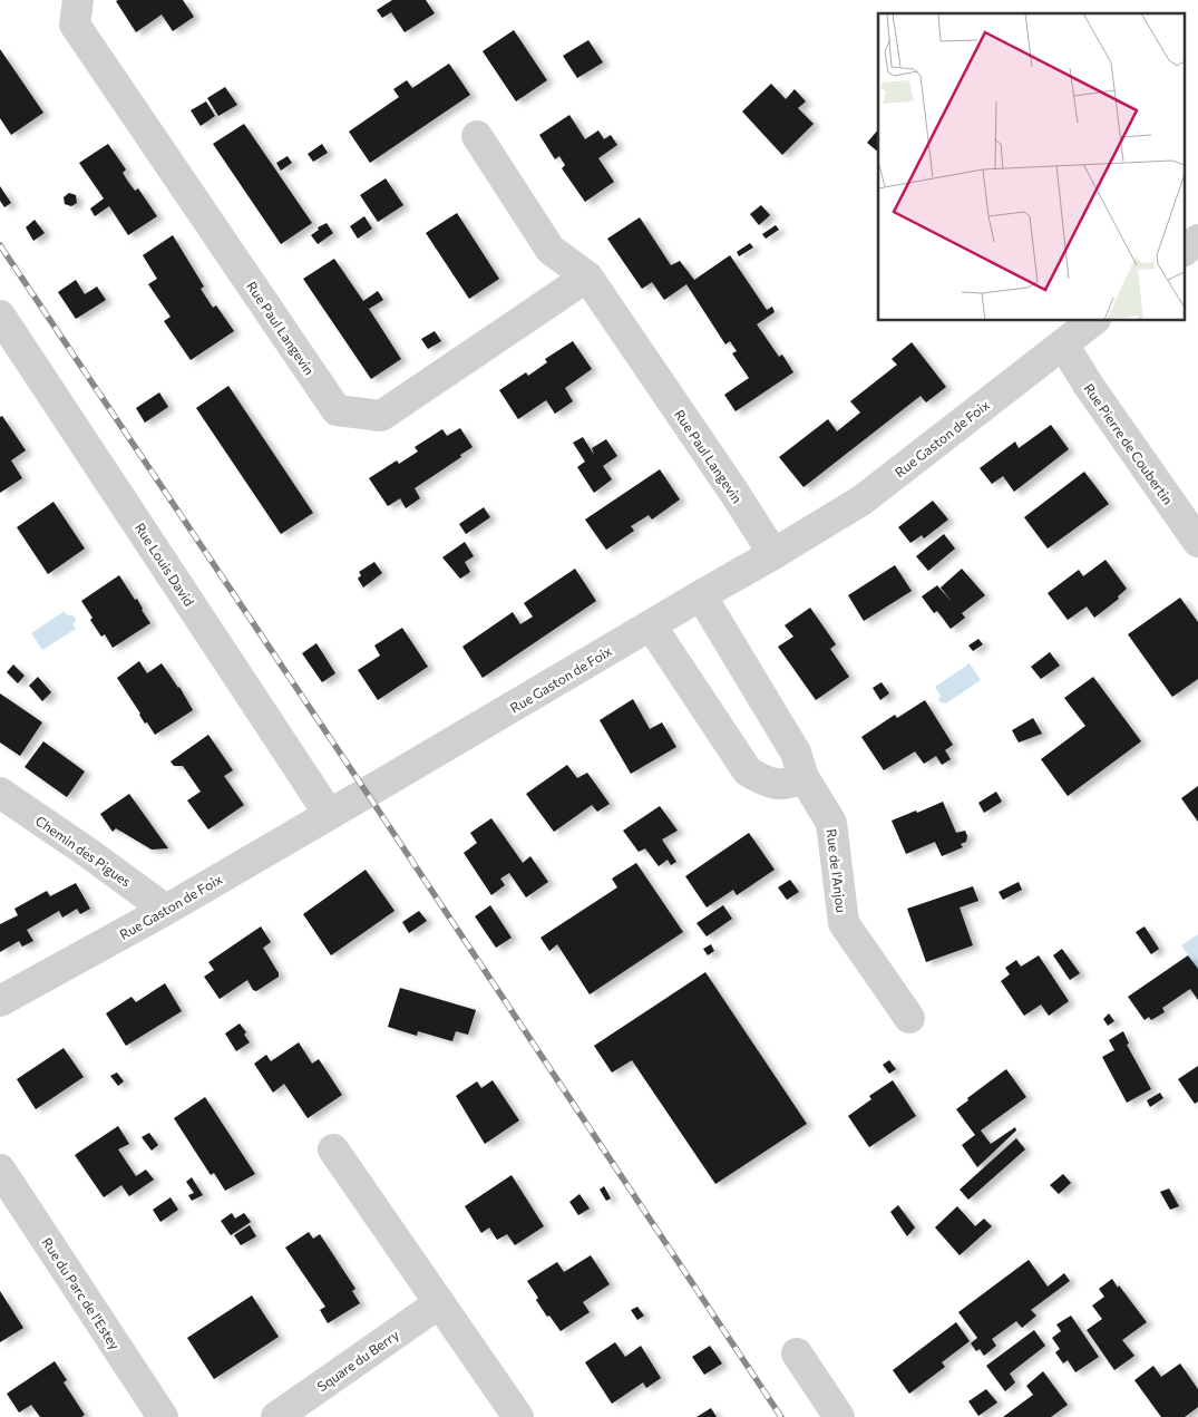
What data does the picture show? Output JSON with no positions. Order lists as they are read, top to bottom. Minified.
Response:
{"streets":{"street":["Rue Paul Langevin","Rue Gaston de Foix","Rue Pierre de Coubertin","Rue Louis David","Chemin des Pigues","Rue de l'Anjou","Rue du Parc de l'Estey","Square du Berry"]},"crossings":[["Rue Paul Langevin","Rue Gaston de Foix"],["Rue Gaston de Foix","Rue Pierre de Coubertin"],["Rue Gaston de Foix","Rue Louis David"],["Rue Gaston de Foix","Chemin des Pigues"],["Rue Gaston de Foix","Rue de l'Anjou"]]}
